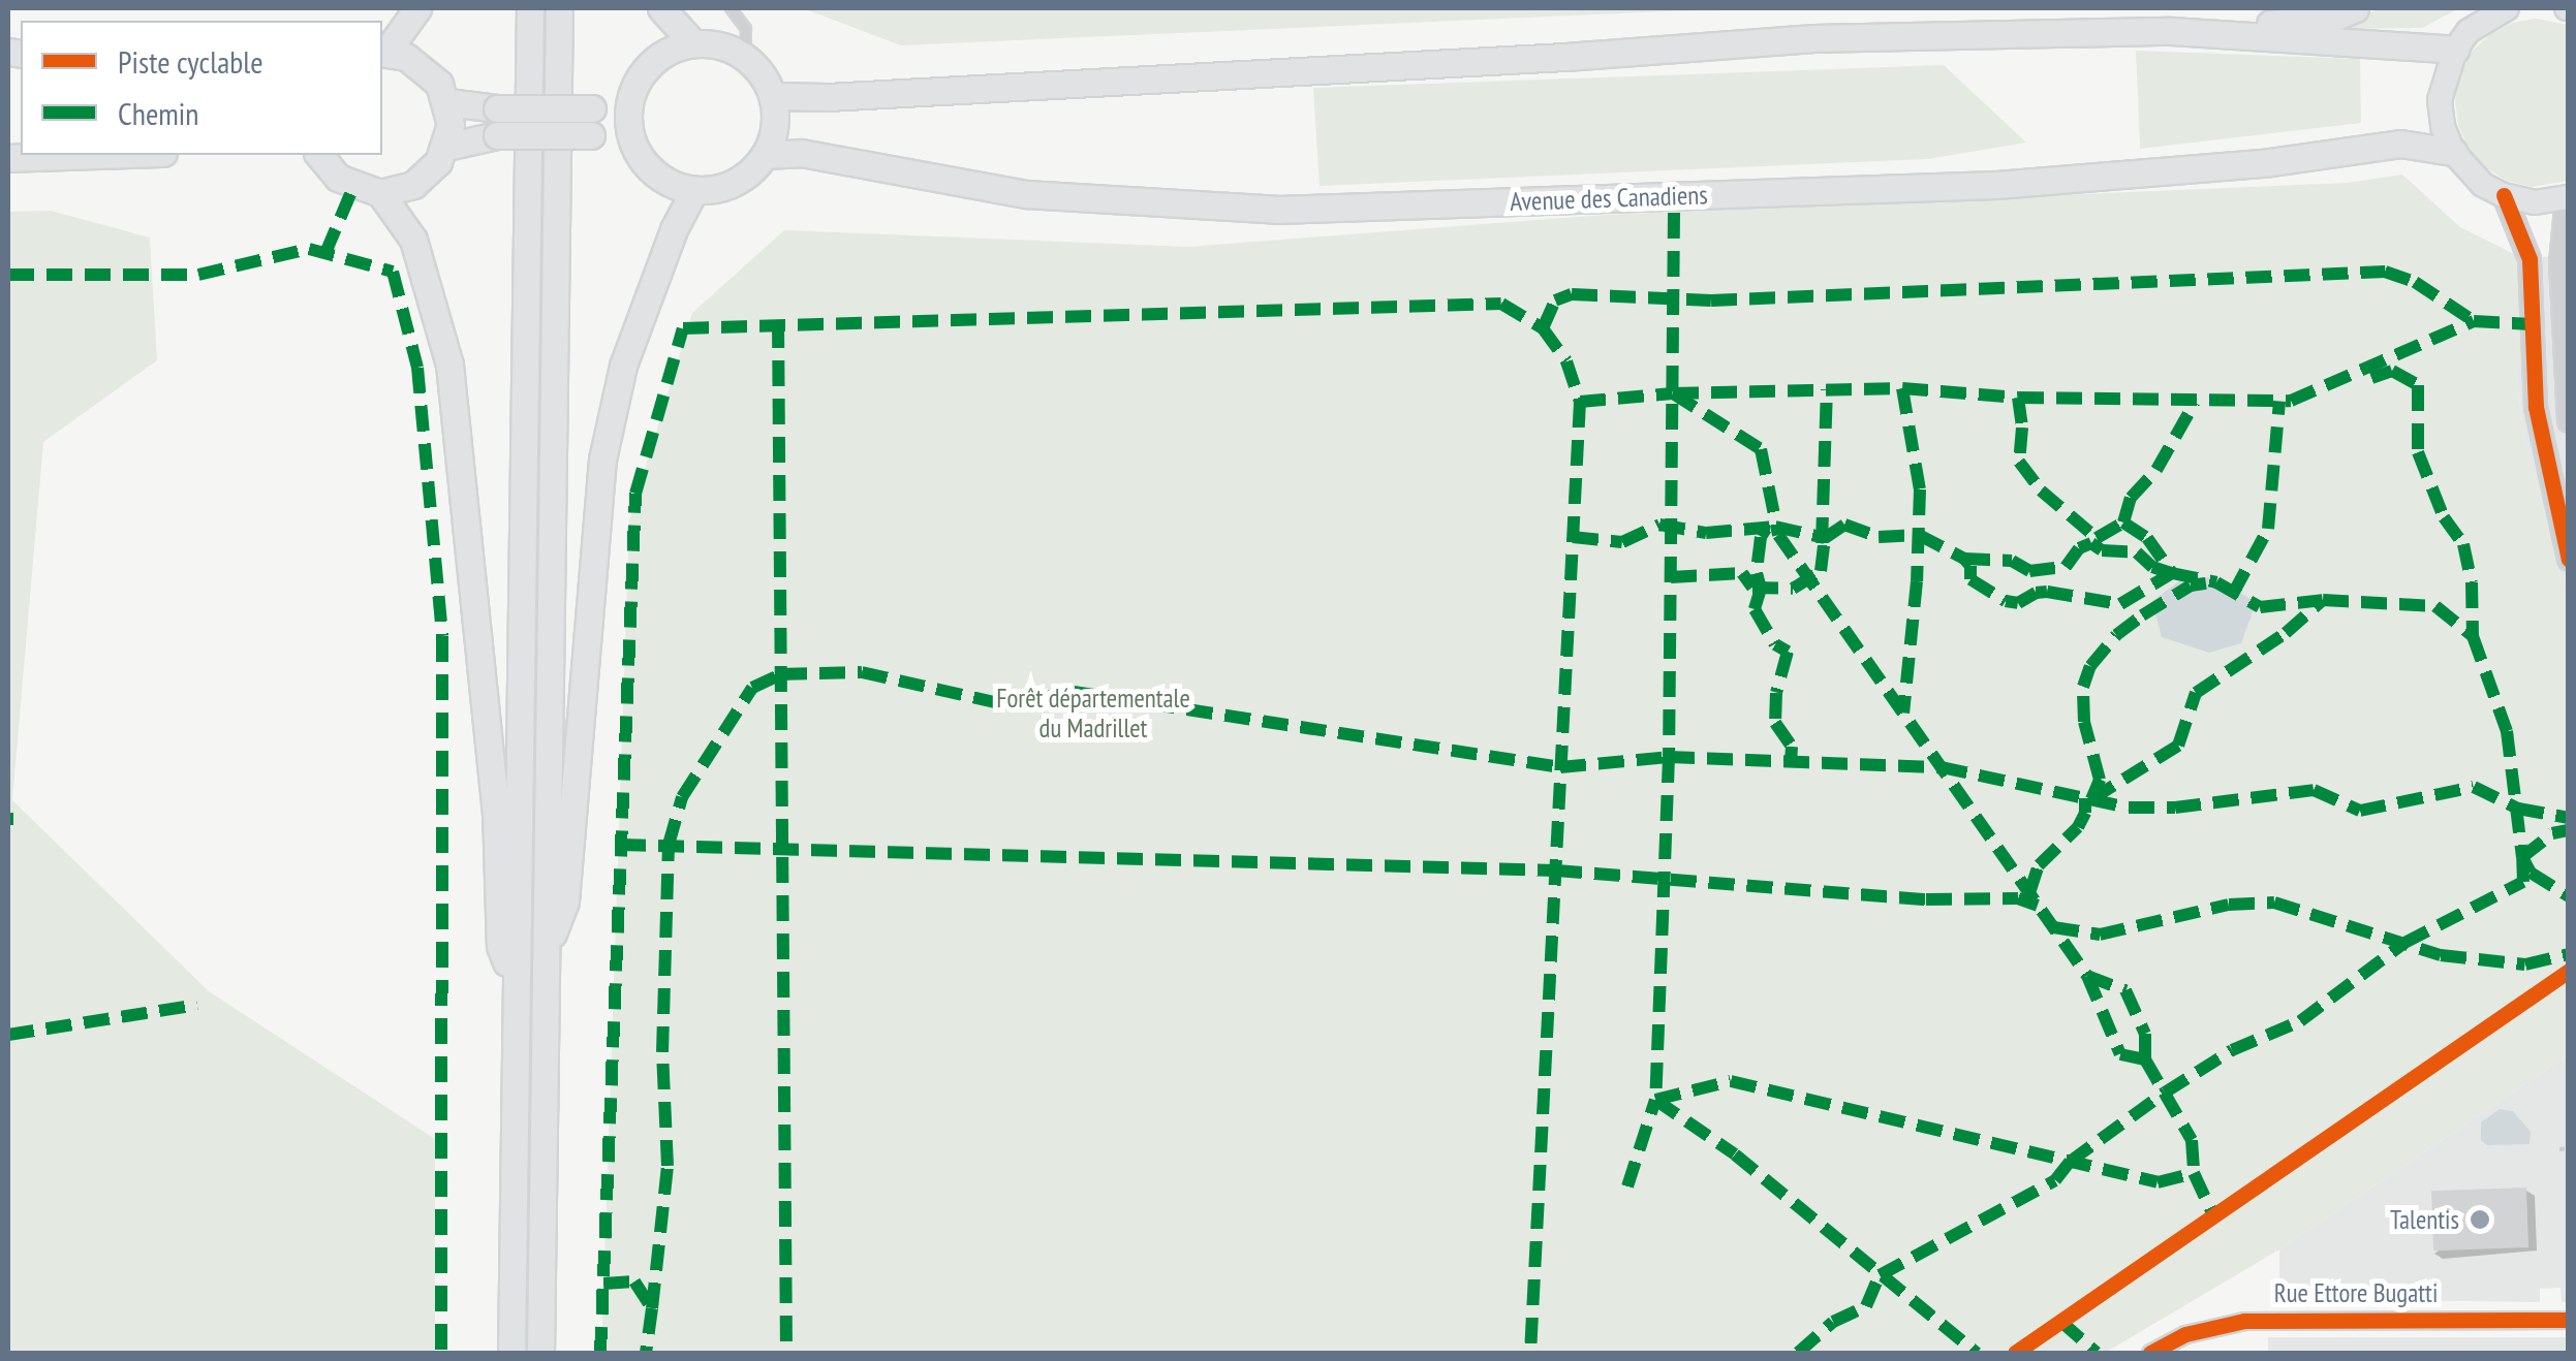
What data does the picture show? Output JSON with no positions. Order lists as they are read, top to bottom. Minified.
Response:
{"streets":{"highway":["Avenue des Canadiens"],"street":["Rue Ettore Bugatti"]},"parks":["Forêt départementale du Madrillet"],"places":["Talentis"],"legend":["Piste cyclable","Chemin"]}
